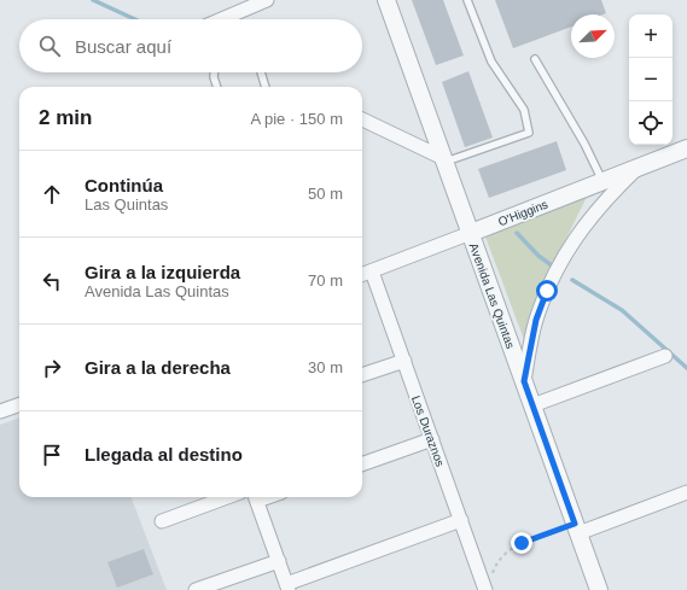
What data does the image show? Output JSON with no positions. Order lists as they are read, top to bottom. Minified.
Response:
{"streets":{"street":["O'Higgins","Avenida Las Quintas","Los Duraznos"]},"crossings":[["O'Higgins","Avenida Las Quintas"],["O'Higgins","Los Duraznos"]],"north":"top right","page":{"map_buttons":["+","−"],"search":"Buscar aquí","heading":["2 min","A pie · 150 m"],"list":[["Continúa","Las Quintas","50 m"],["Gira a la izquierda","Avenida Las Quintas","70 m"],["Gira a la derecha","30 m"],"Llegada al destino"]}}
